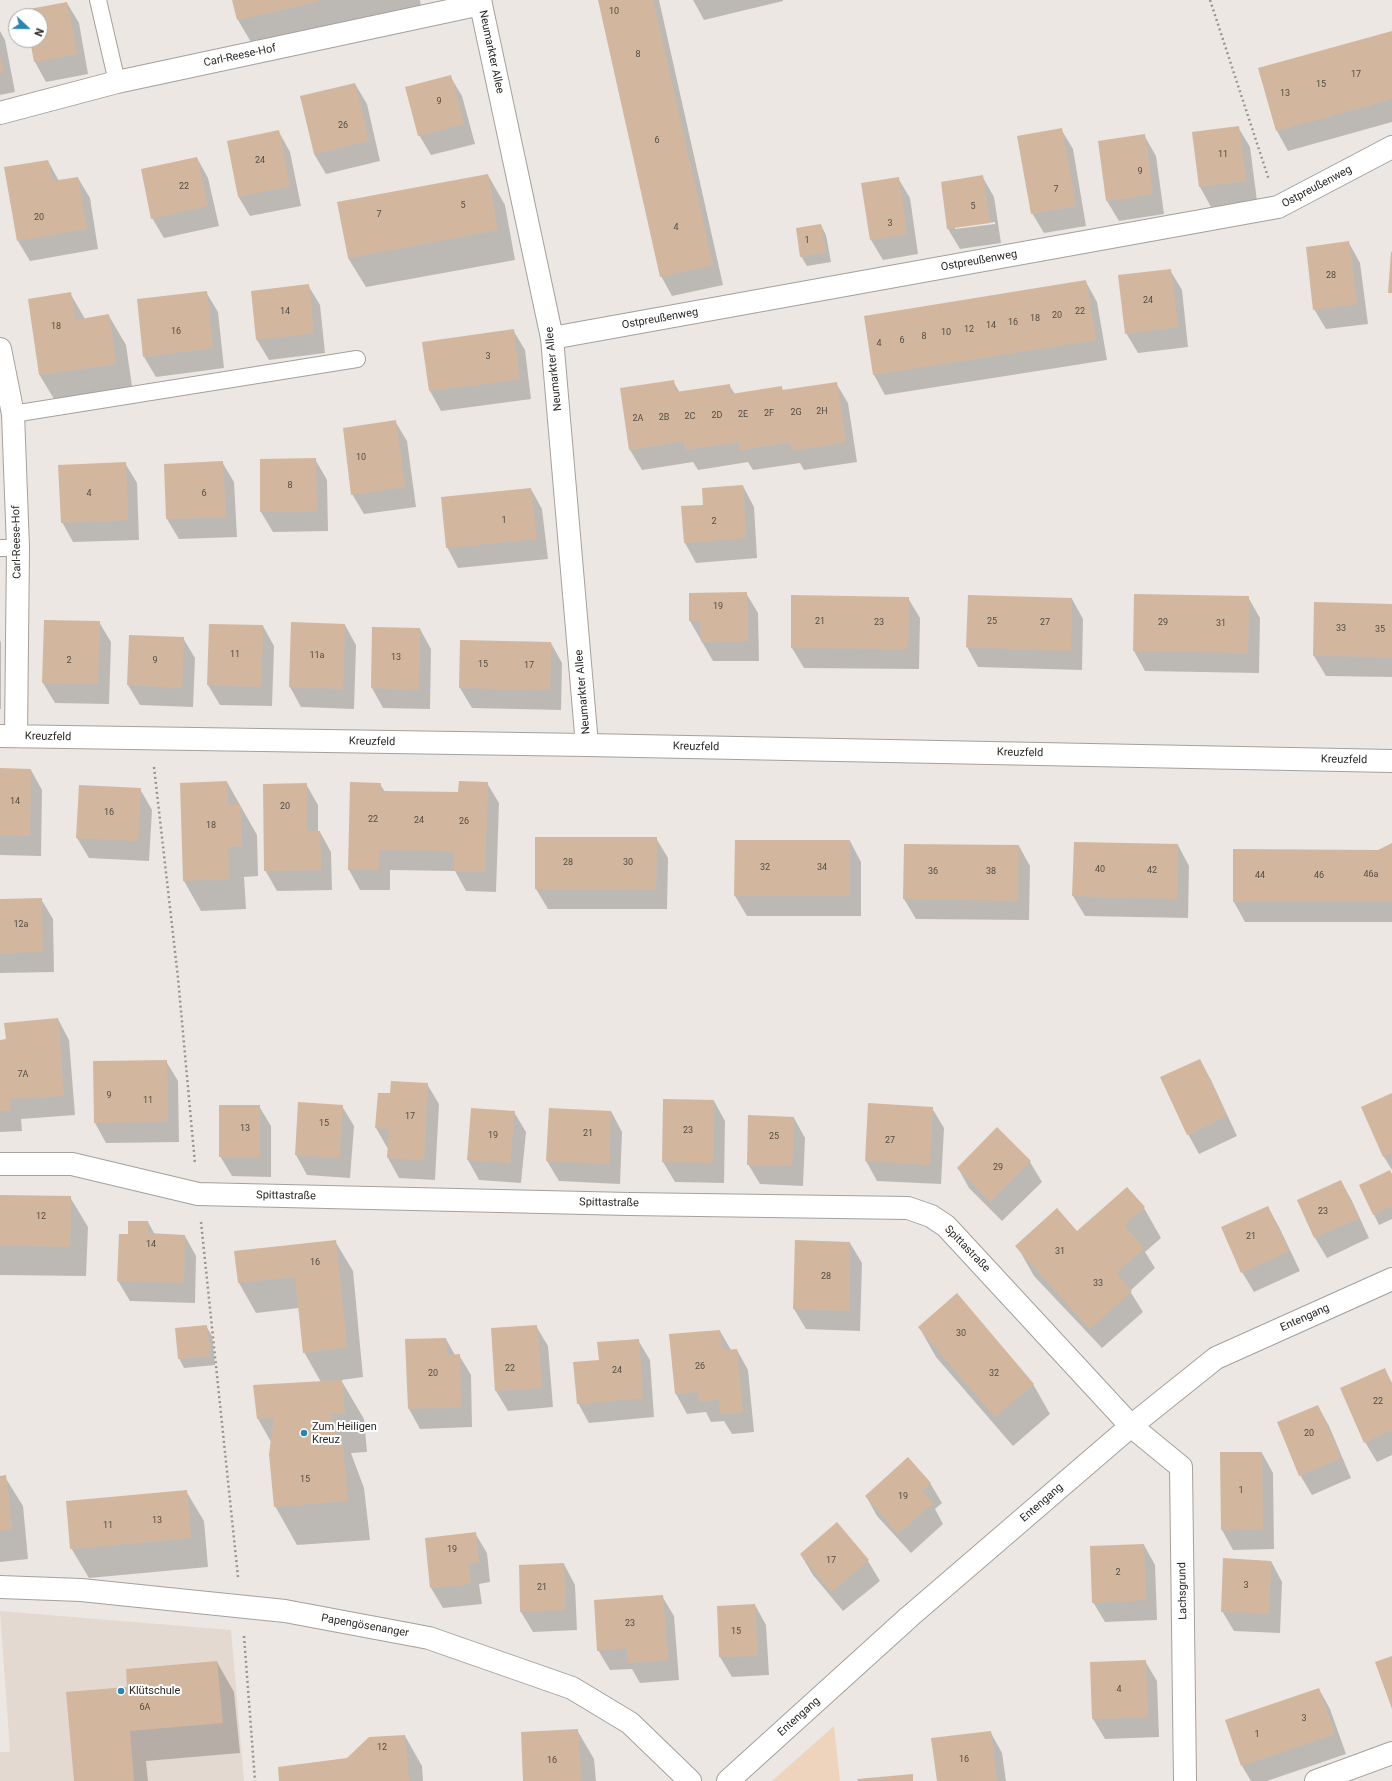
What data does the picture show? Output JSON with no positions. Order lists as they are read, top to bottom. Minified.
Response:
{"streets":{"street":["Neumarkter Allee","Carl-Reese-Hof","Ostpreußenweg","Kreuzfeld","Spittastraße","Entengang","Lachsgrund","Papengösenanger"]},"crossings":[["Neumarkter Allee","Carl-Reese-Hof"],["Neumarkter Allee","Ostpreußenweg"],["Neumarkter Allee","Kreuzfeld"],["Carl-Reese-Hof","Kreuzfeld"],["Spittastraße","Entengang"],["Spittastraße","Lachsgrund"],["Entengang","Lachsgrund"]],"places":["Zum Heiligen Kreuz","Klütschule"],"house_numbers":["10","8","17","15","13","9","26","6","11","24","9","22","7","5","5","7","20","3","4","1","28","24","14","22","20","18","16","14","18","12","16","10","8","6","4","3","2H","2G","2F","2E","2D","2C","2B","2A","10","8","4","6","1","2","19","21","25","23","27","29","31","33","35","11","11a","13","2","9","15","17","14","20","16","22","24","26","18","28","30","32","34","40","42","36","38","46a","44","46","12a","7A","9","11","17","15","13","23","21","19","25","27","29","23","12","21","14","31","16","28","33","30","26","22","24","20","32","22","20","15","1","19","13","11","19","17","2","3","21","23","15","4","6A","3","1","12","16","16"],"north":"right"}
